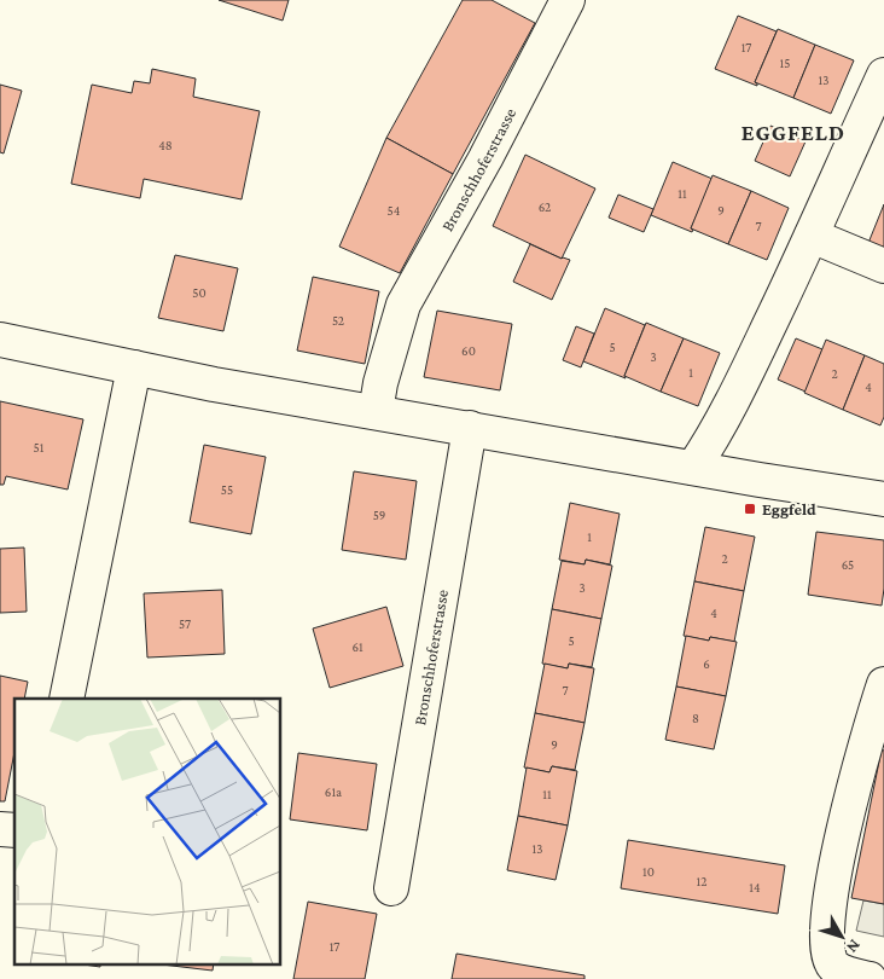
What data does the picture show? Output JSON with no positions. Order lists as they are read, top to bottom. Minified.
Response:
{"streets":{"street":["Bronschhoferstrasse"]},"districts":["EGGFELD"],"places":{"transit":["Eggfeld"]},"house_numbers":["17","15","13","48","11","62","54","9","7","50","52","5","60","3","1","2","4","51","55","59","1","2","65","3","4","57","5","61","6","7","8","9","61a","11","13","10","12","14","17"],"north":"bottom right"}
